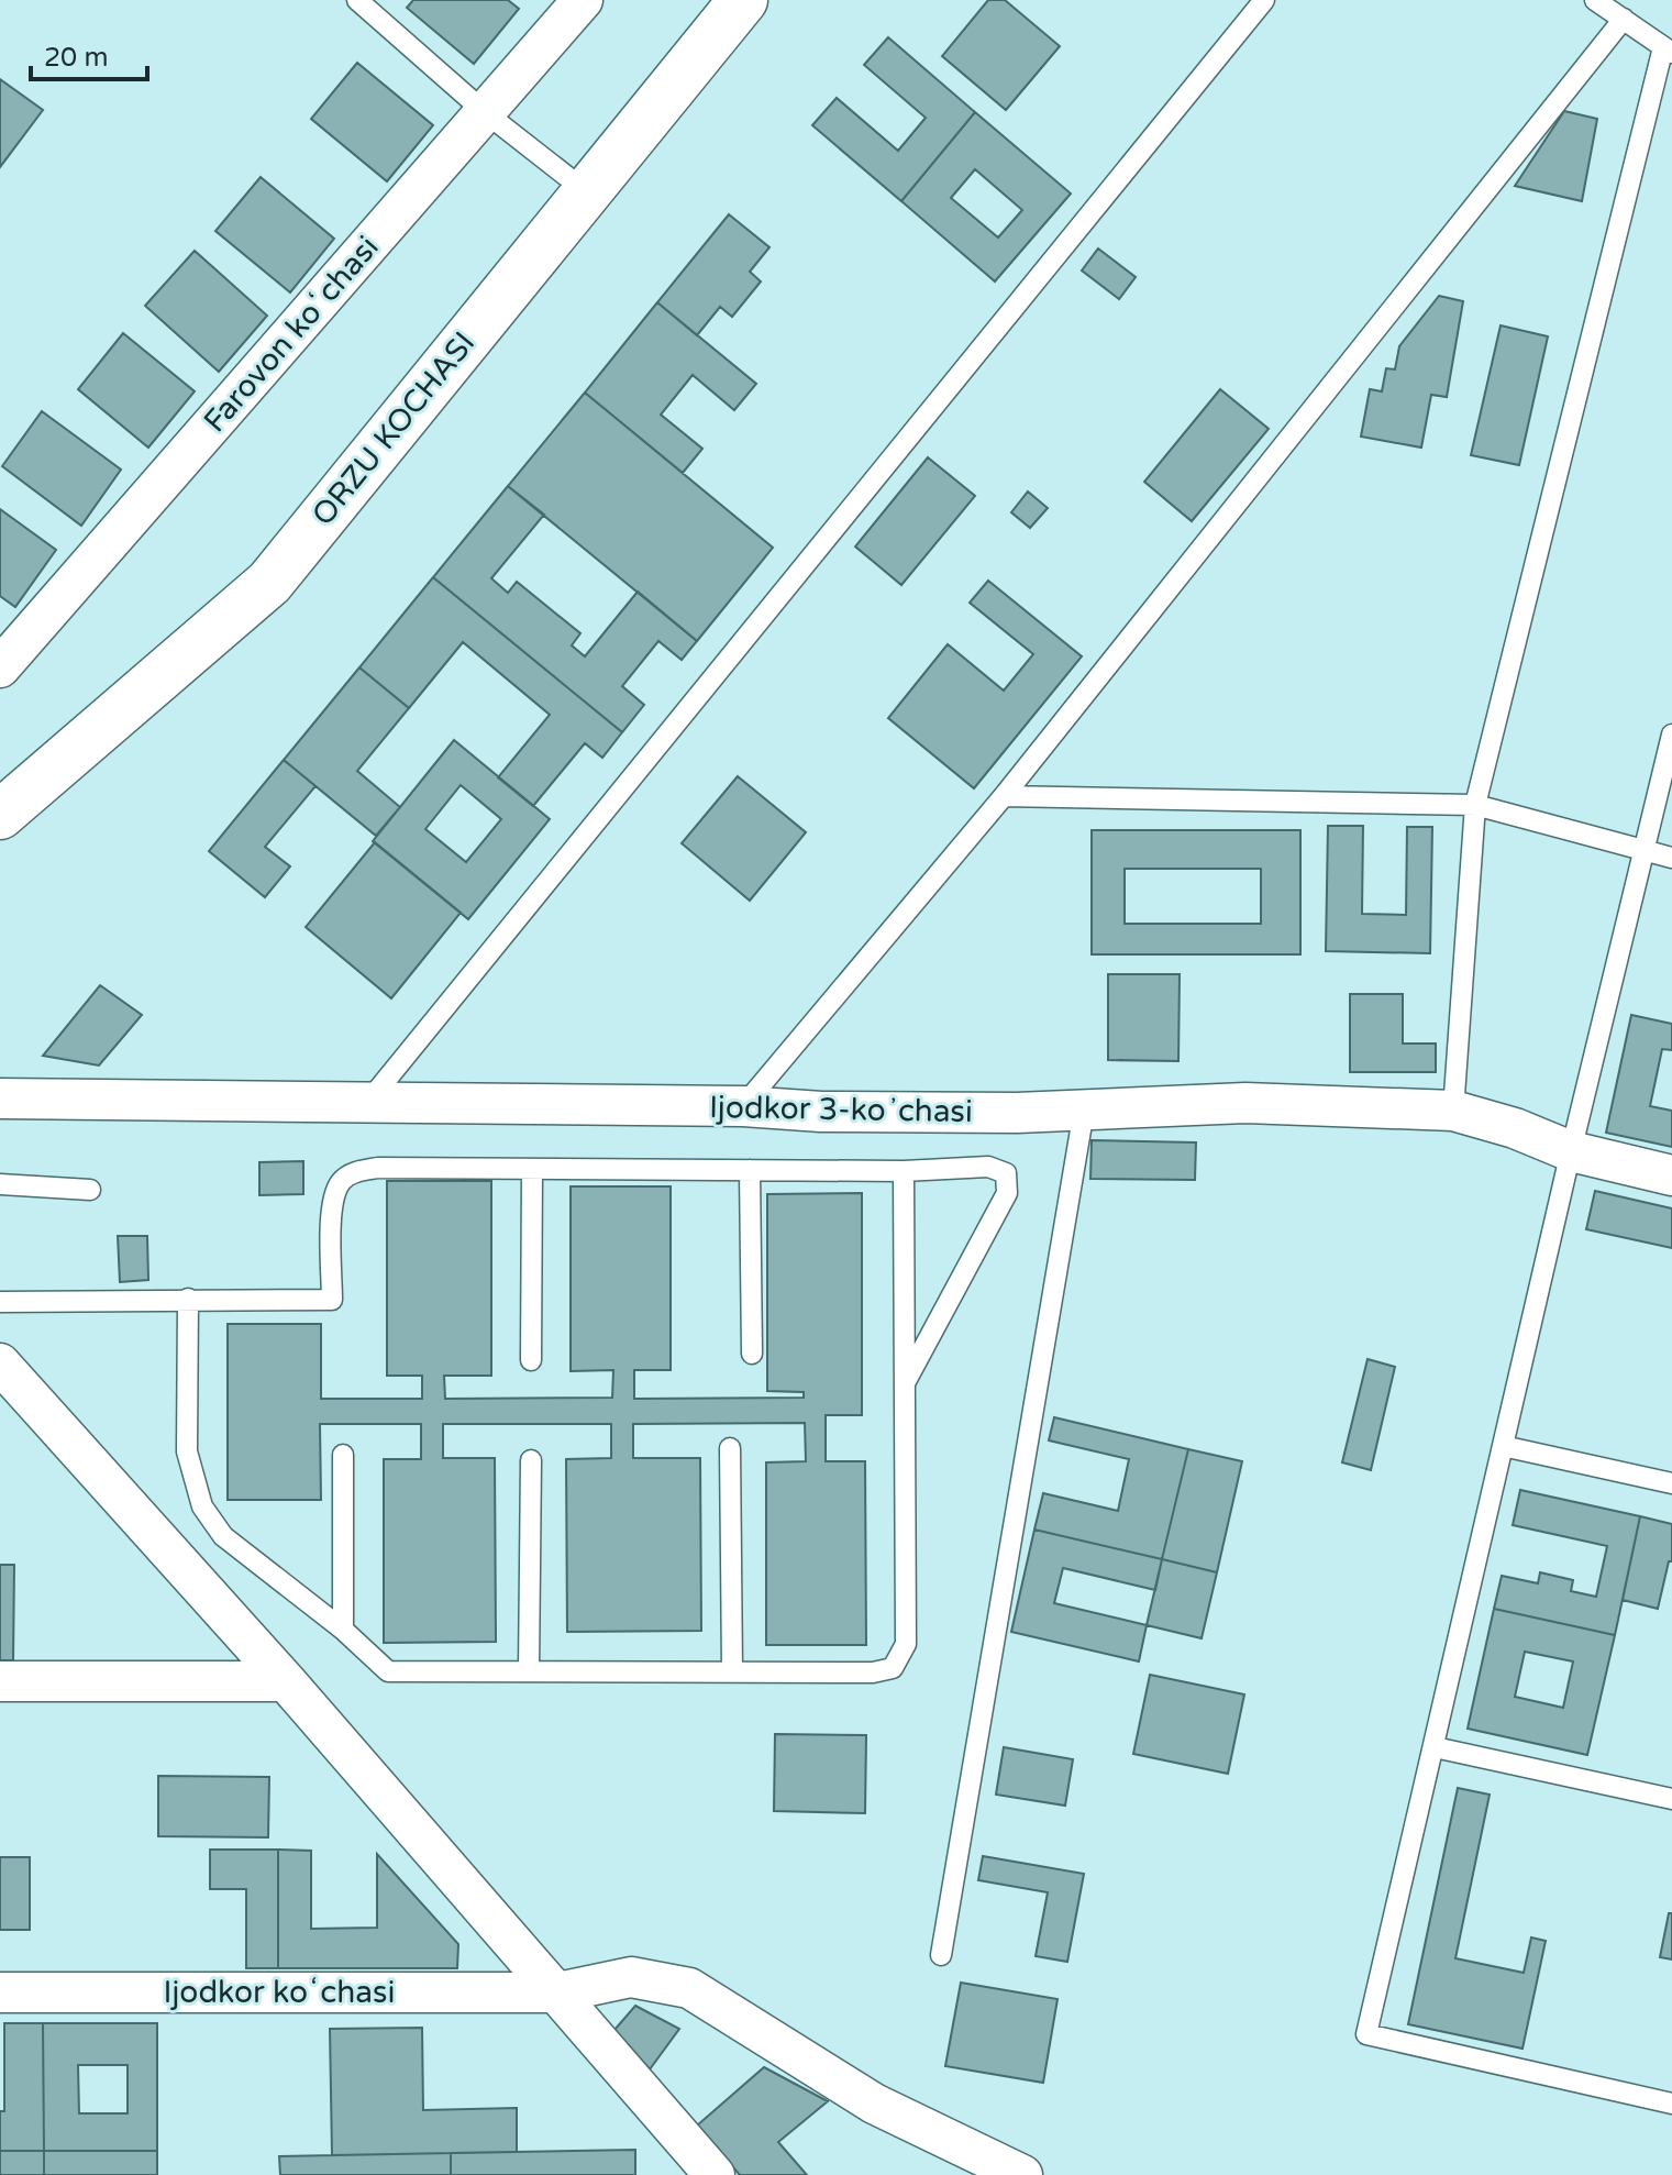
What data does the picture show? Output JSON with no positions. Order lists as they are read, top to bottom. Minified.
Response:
{"streets":{"main road":["ORZU KOCHASI"],"street":["Farovon koʻchasi","Ijodkor 3-koʼchasi","Ijodkor koʻchasi"]},"scale_bar":"20 m"}
